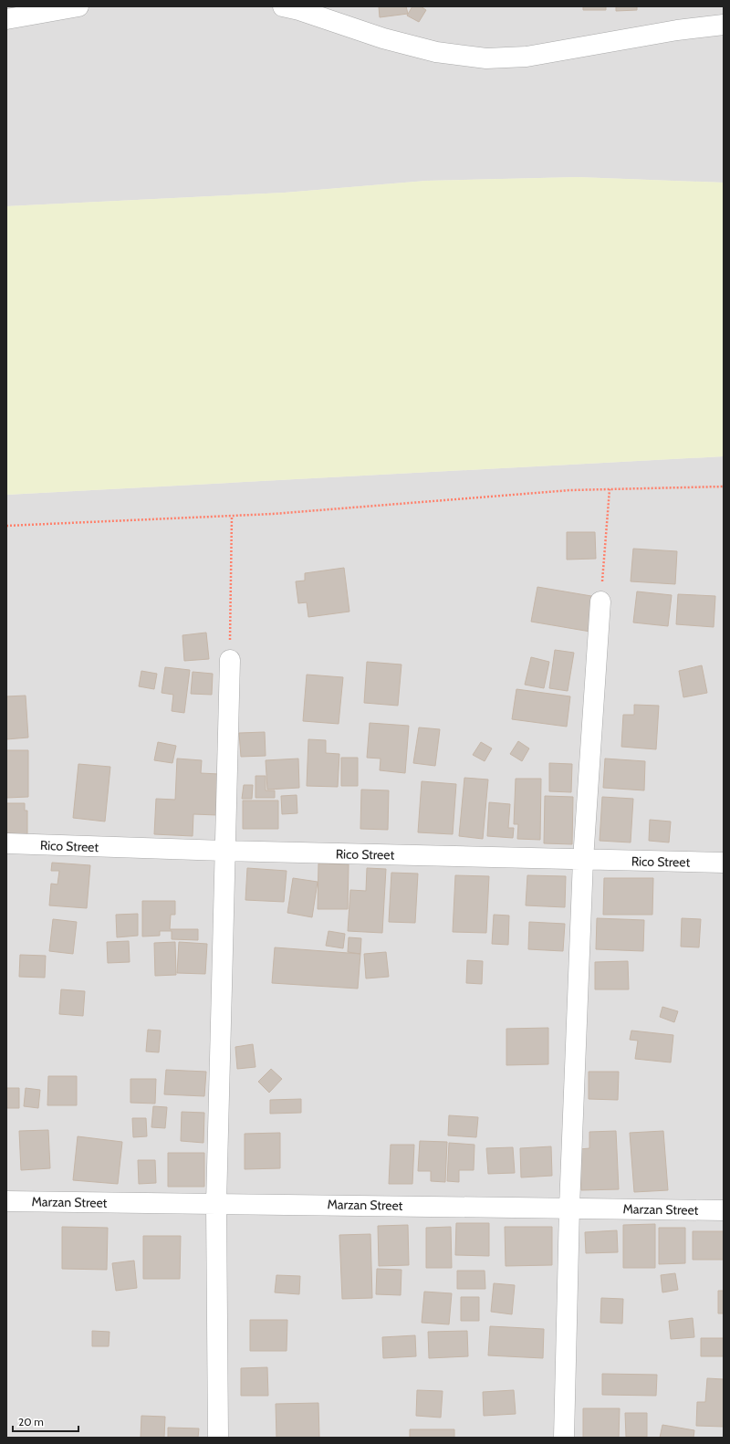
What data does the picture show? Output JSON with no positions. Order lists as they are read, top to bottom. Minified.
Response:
{"streets":{"street":["Rico Street","Marzan Street"]},"scale_bar":"20 m"}
